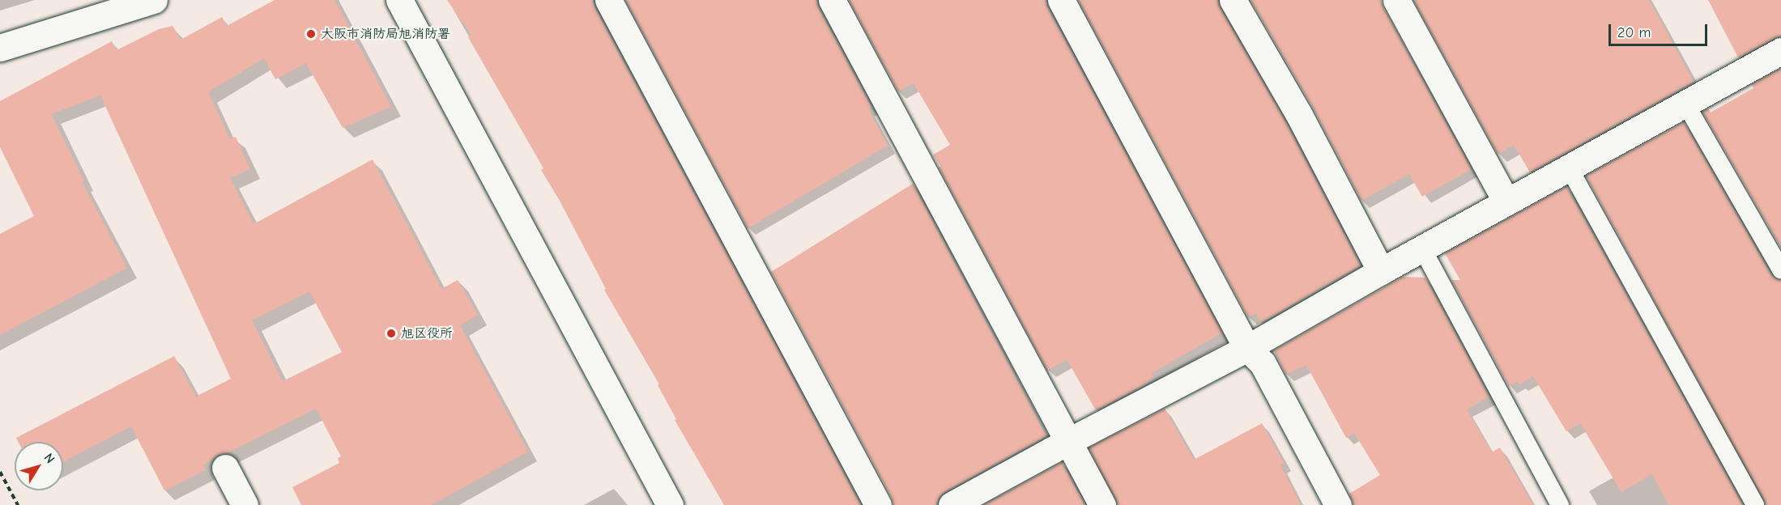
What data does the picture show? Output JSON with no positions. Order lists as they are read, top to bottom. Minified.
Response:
{"places":["大阪市消防局旭消防署","旭区役所"],"scale_bar":"20 m","north":"top right"}
